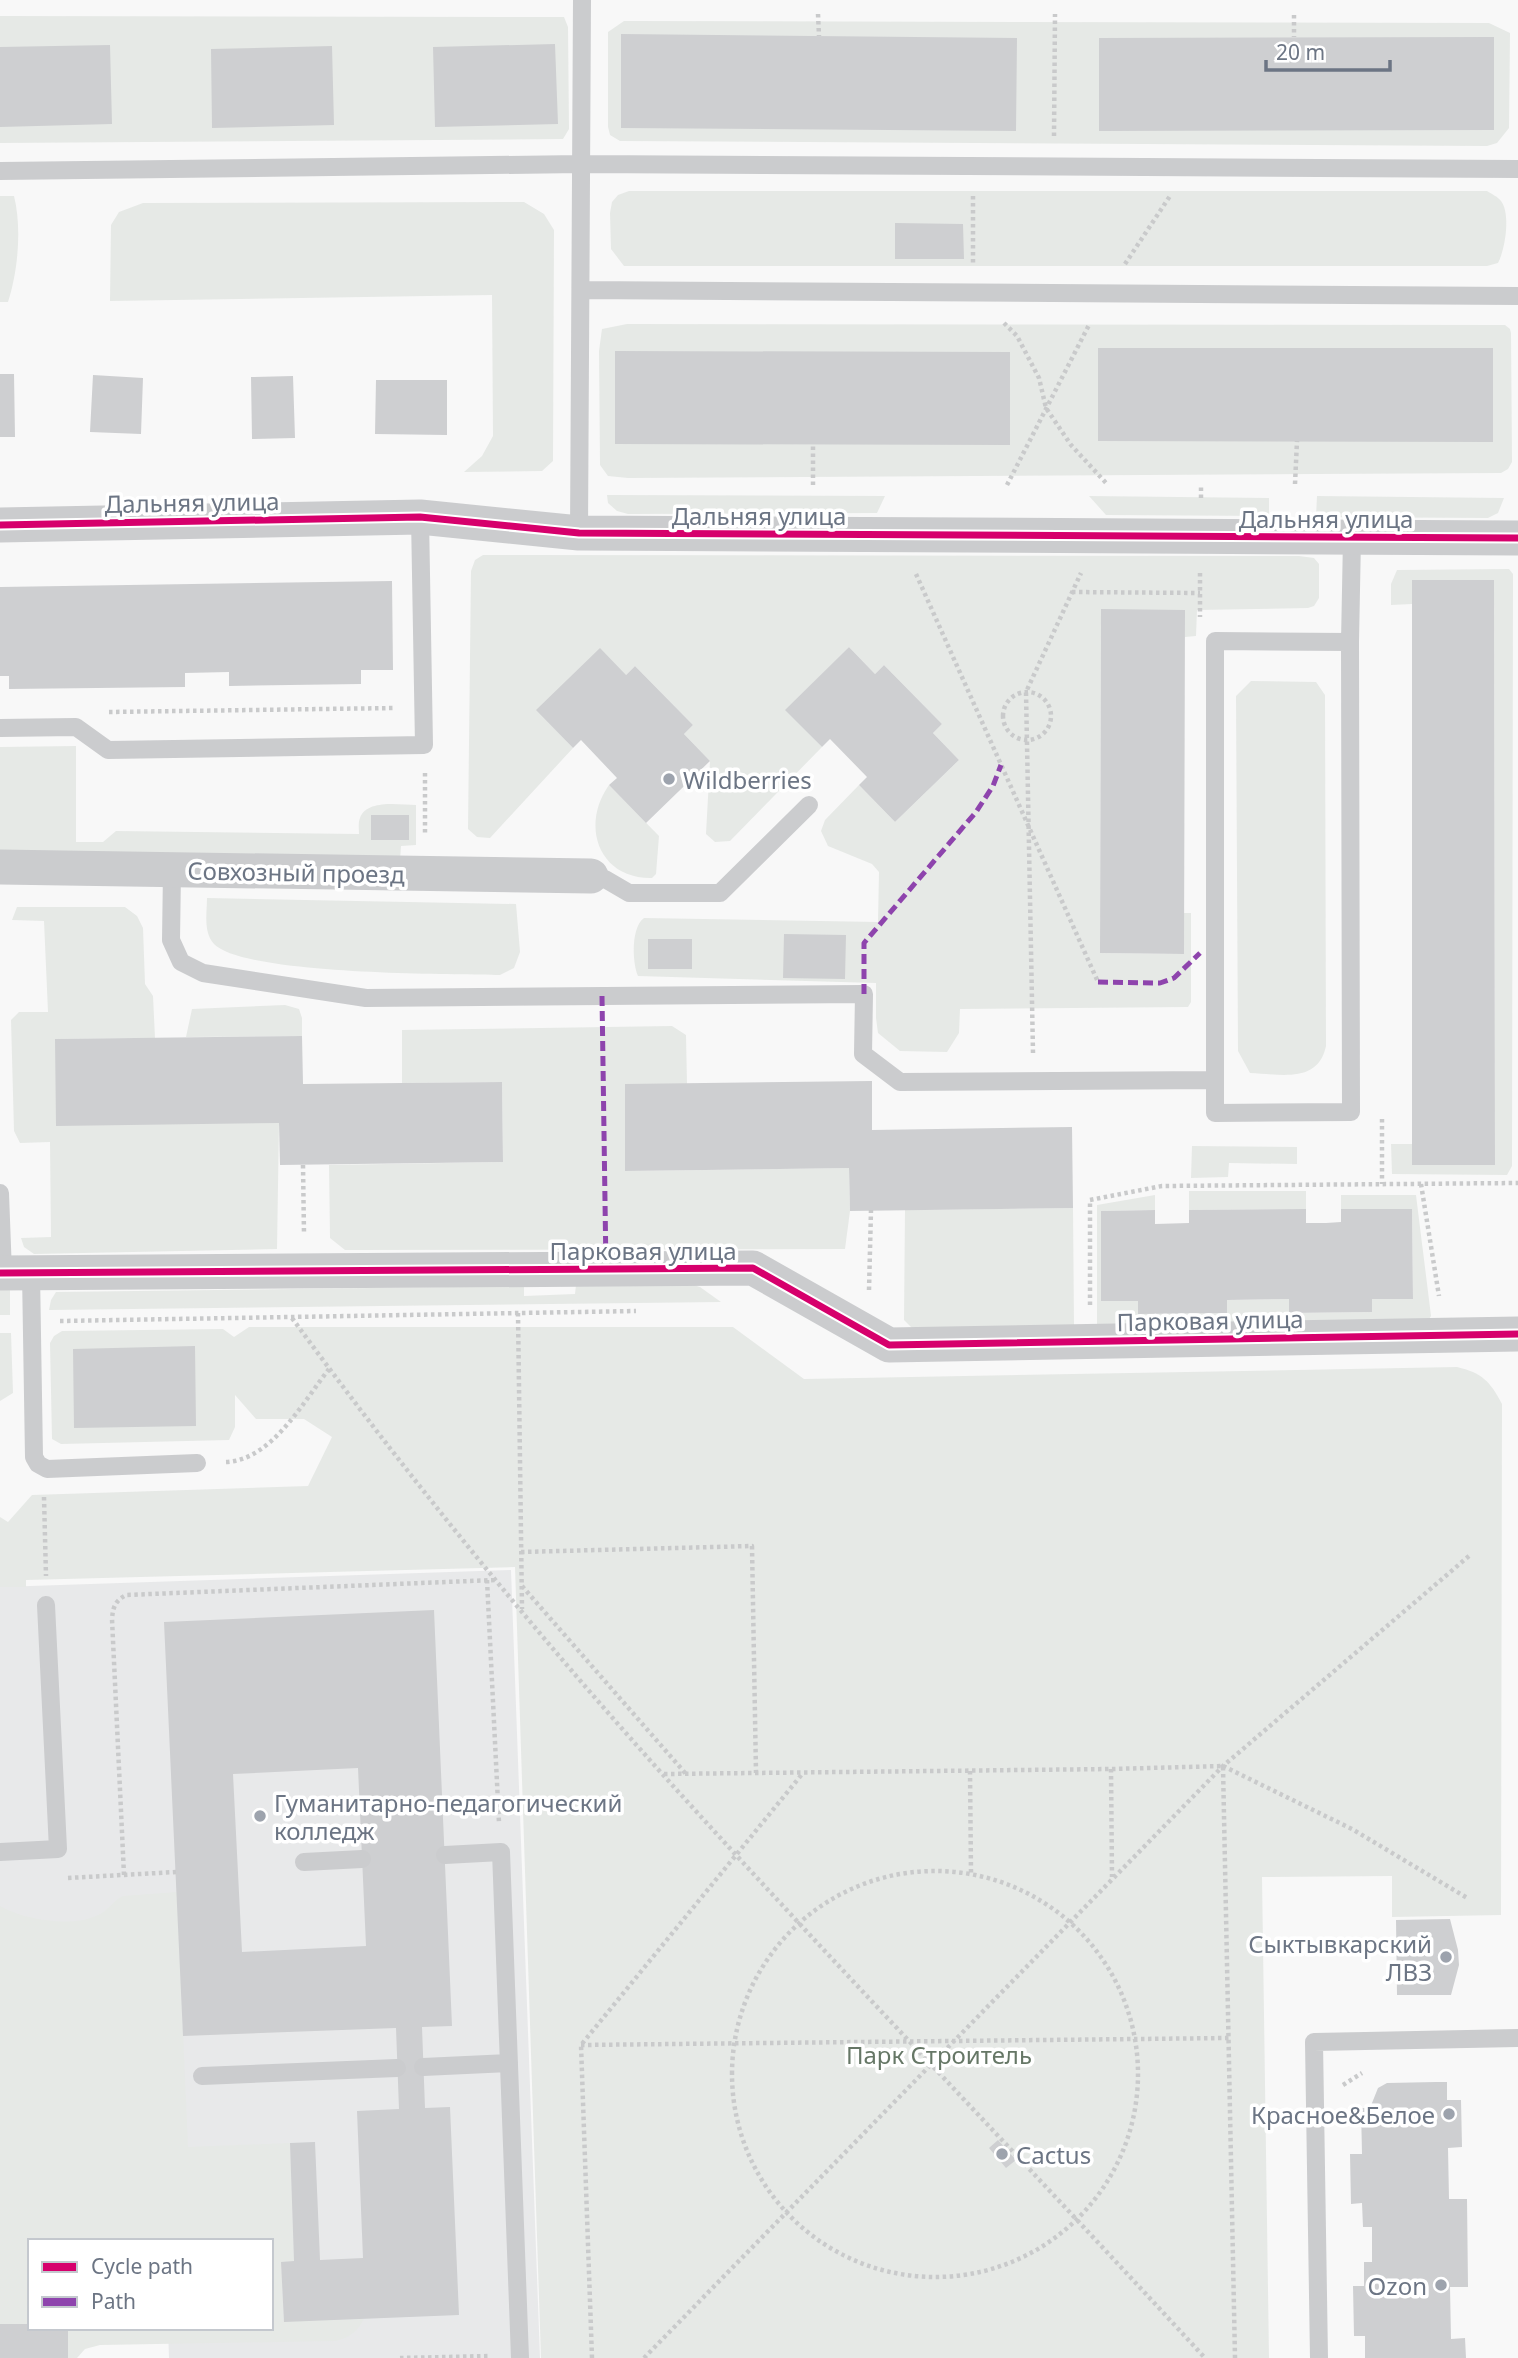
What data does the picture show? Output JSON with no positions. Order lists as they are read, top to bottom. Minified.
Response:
{"streets":{"street":["Дальняя улица","Совхозный проезд","Парковая улица"]},"parks":["Парк Строитель"],"places":["Wildberries","Гуманитарно-педагогический колледж","Сыктывкарский ЛВЗ","Красное&Белое","Cactus","Ozon"],"legend":["Cycle path","Path"],"scale_bar":"20 m"}
